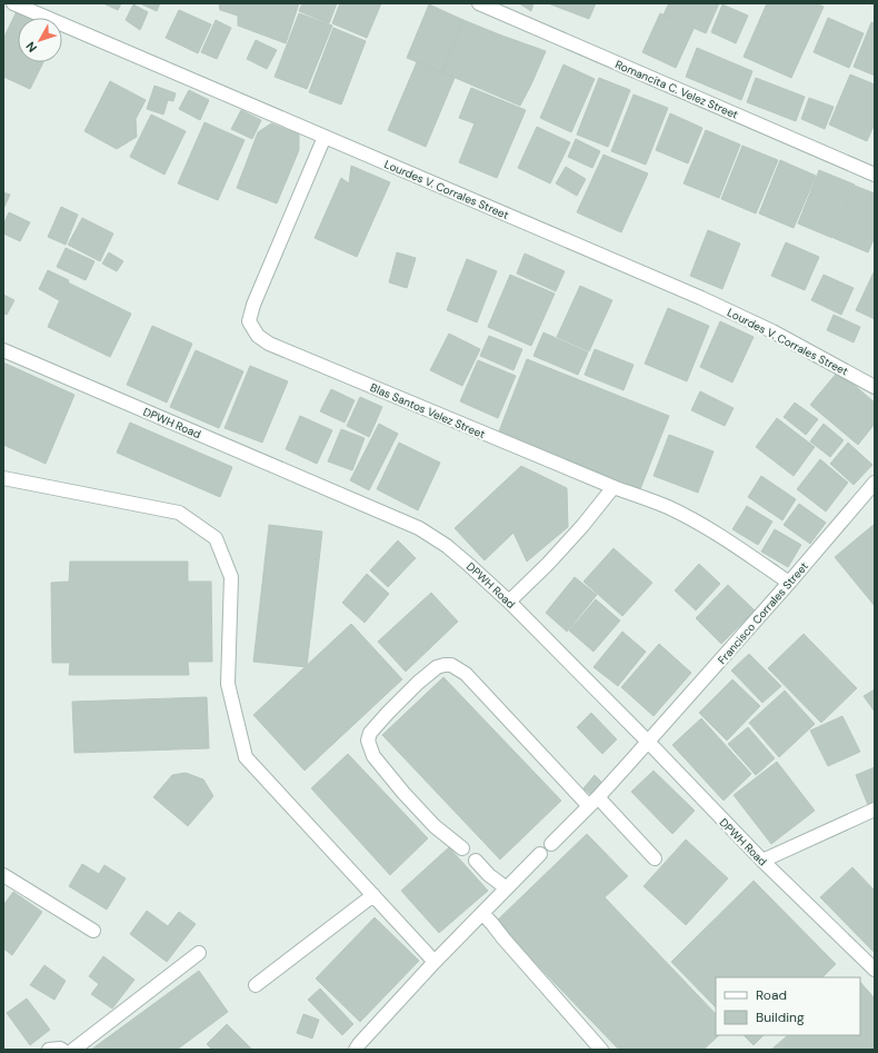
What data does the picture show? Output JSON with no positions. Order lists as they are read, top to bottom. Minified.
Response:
{"streets":{"street":["Romancita C. Velez Street","Lourdes V. Corrales Street","Blas Santos Velez Street","DPWH Road","Francisco Corrales Street"]},"crossings":[["Lourdes V. Corrales Street","Blas Santos Velez Street"],["Blas Santos Velez Street","Francisco Corrales Street"],["DPWH Road","Francisco Corrales Street"]],"legend":["Road","Building"],"north":"bottom left"}
